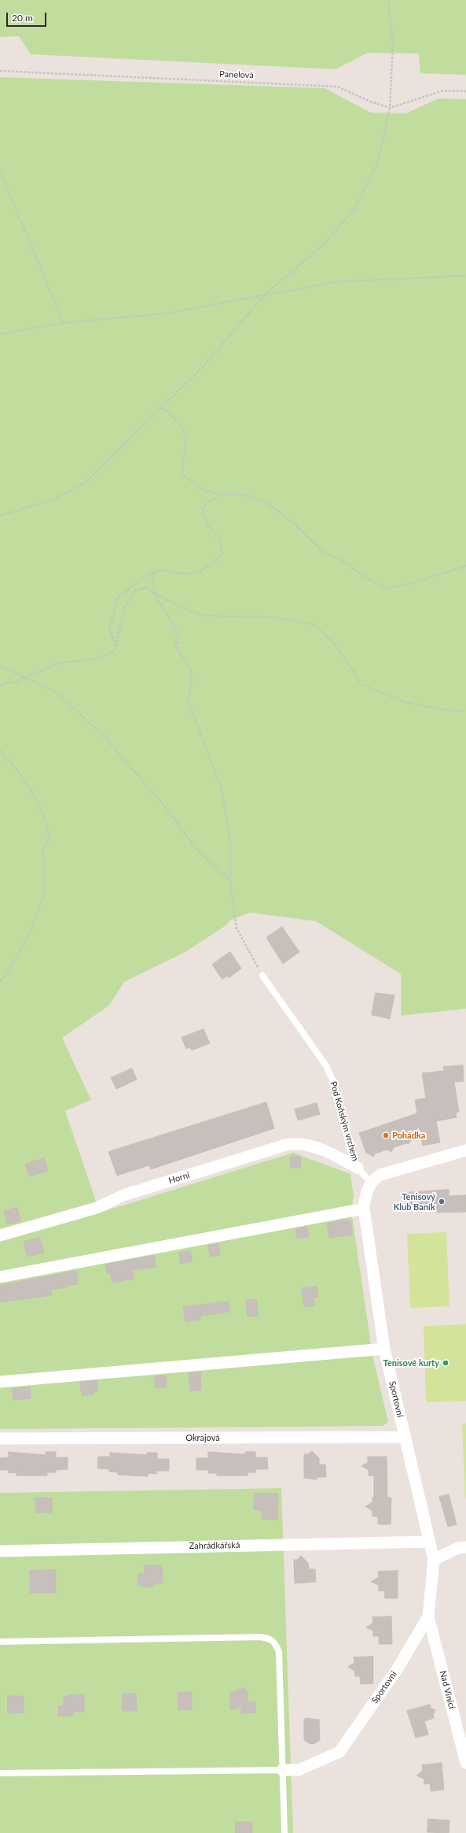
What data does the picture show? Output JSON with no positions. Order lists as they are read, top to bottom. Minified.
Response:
{"streets":{"street":["Horní","Sportovní","Okrajová","Zahrádkářská","Nad Vinicí"],"lane":["Pod Koňským vrchem"],"path":["Panelová"]},"crossings":[["Pod Koňským vrchem","Horní"],["Pod Koňským vrchem","Sportovní"],["Sportovní","Okrajová"],["Sportovní","Zahrádkářská"],["Sportovní","Nad Vinicí"]],"places":["Pohádka","Tenisový Klub Baník","Tenisové kurty"],"scale_bar":"20 m"}
